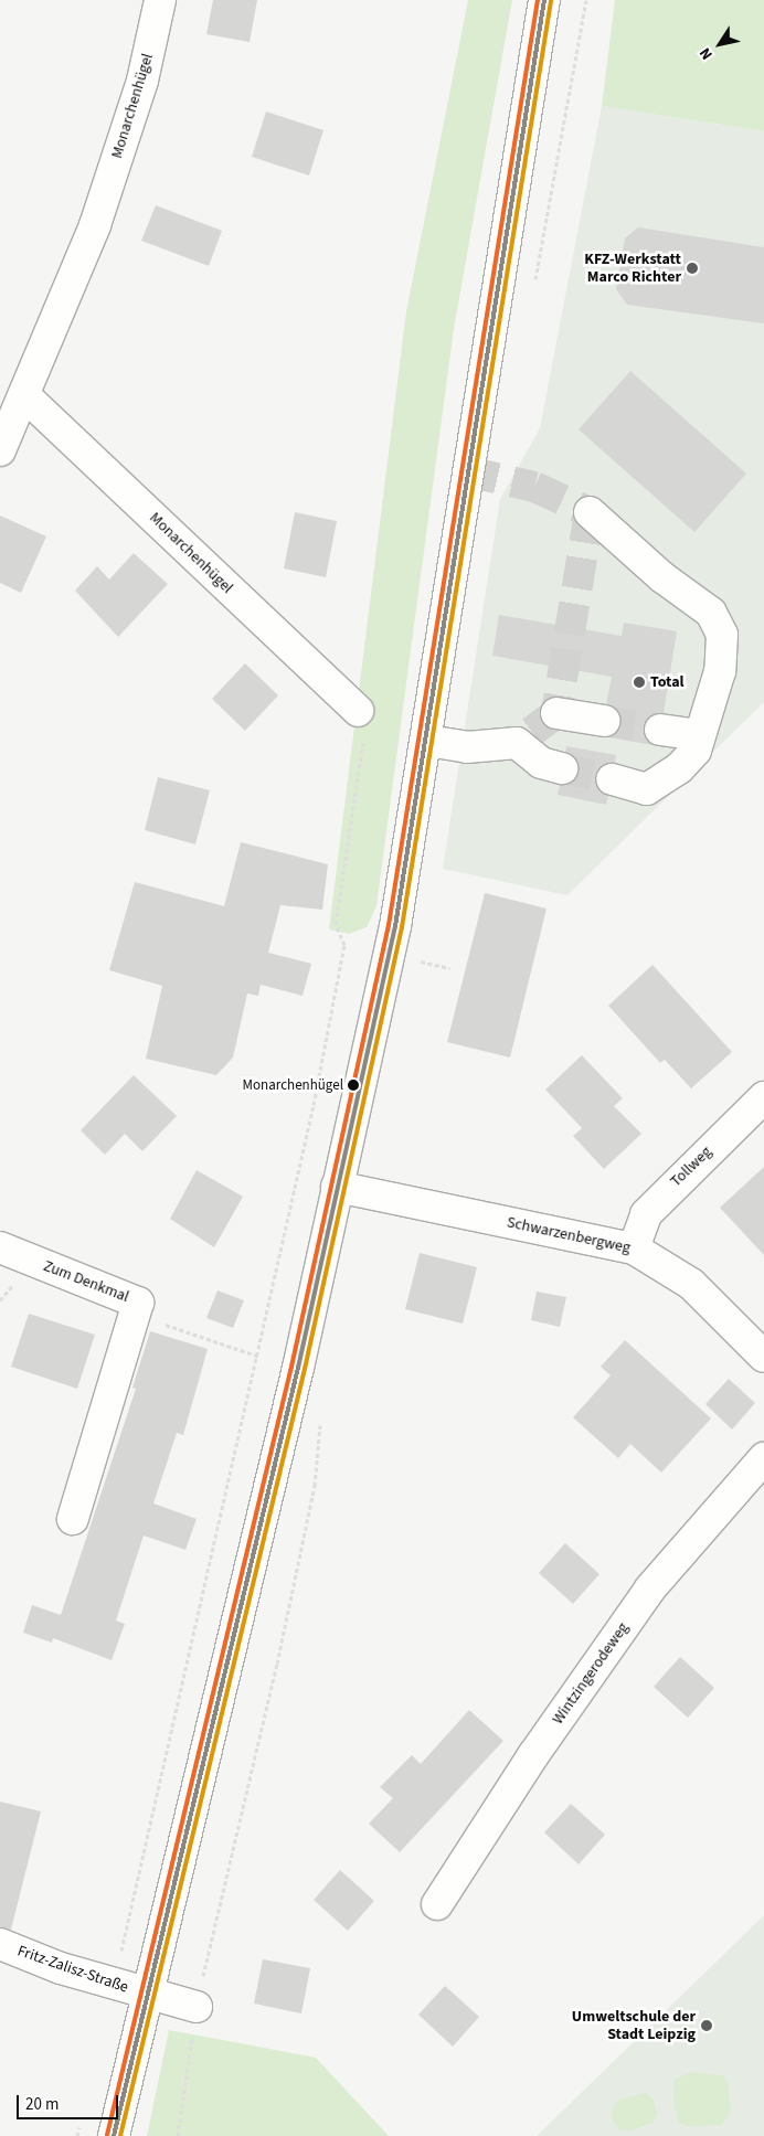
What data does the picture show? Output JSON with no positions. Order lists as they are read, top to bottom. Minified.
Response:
{"streets":{"street":["Monarchenhügel","Tollweg","Schwarzenbergweg","Zum Denkmal","Wintzingerodeweg","Fritz-Zalisz-Straße"]},"crossings":[["Tollweg","Schwarzenbergweg"]],"places":["KFZ-Werkstatt Marco Richter","Total","Monarchenhügel","Umweltschule der Stadt Leipzig"],"scale_bar":"20 m","north":"bottom left"}
